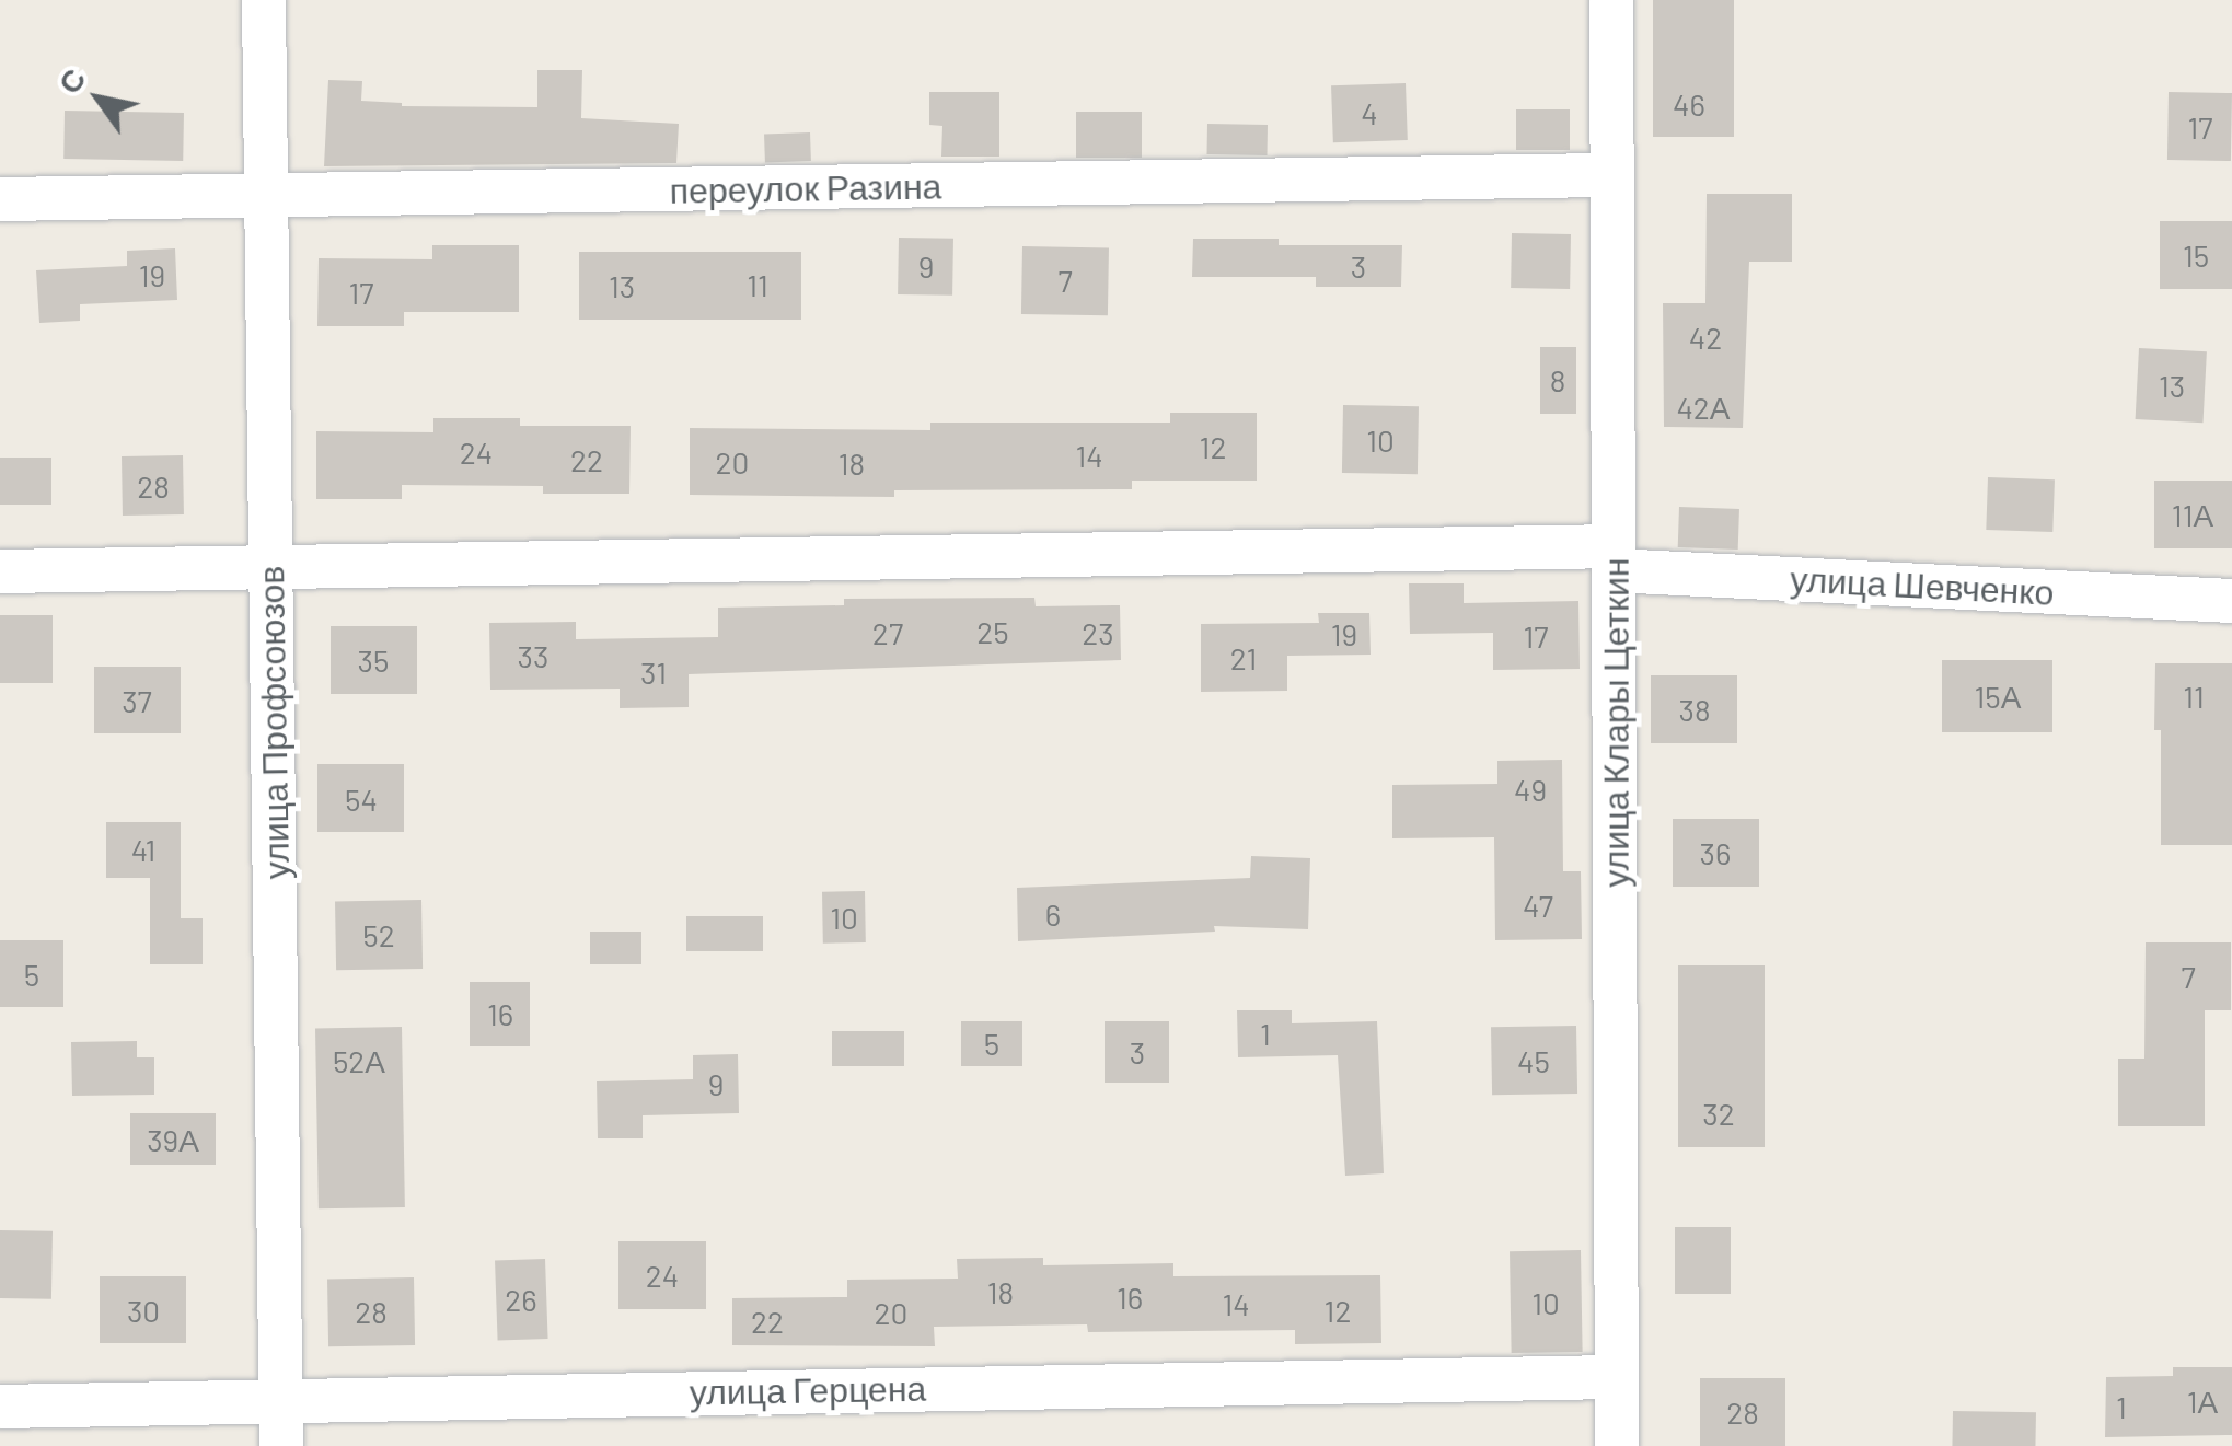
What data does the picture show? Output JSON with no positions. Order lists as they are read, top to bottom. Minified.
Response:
{"streets":{"street":["переулок Разина","улица Шевченко","улица Профсоюзов","улица Клары Цеткин","улица Герцена"]},"crossings":[["переулок Разина","улица Профсоюзов"],["переулок Разина","улица Клары Цеткин"],["улица Шевченко","улица Профсоюзов"],["улица Шевченко","улица Клары Цеткин"],["улица Профсоюзов","улица Герцена"],["улица Клары Цеткин","улица Герцена"]],"house_numbers":["46","4","17","15","9","3","19","7","11","13","17","42","8","13","42А","10","12","24","14","22","20","18","28","11А","25","27","23","19","17","33","21","35","31","15А","11","37","38","49","54","41","36","47","6","10","52","5","7","16","1","5","3","52А","45","9","32","39А","24","18","16","26","10","14","30","12","28","20","22","1А","1","28"],"north":"top left"}
